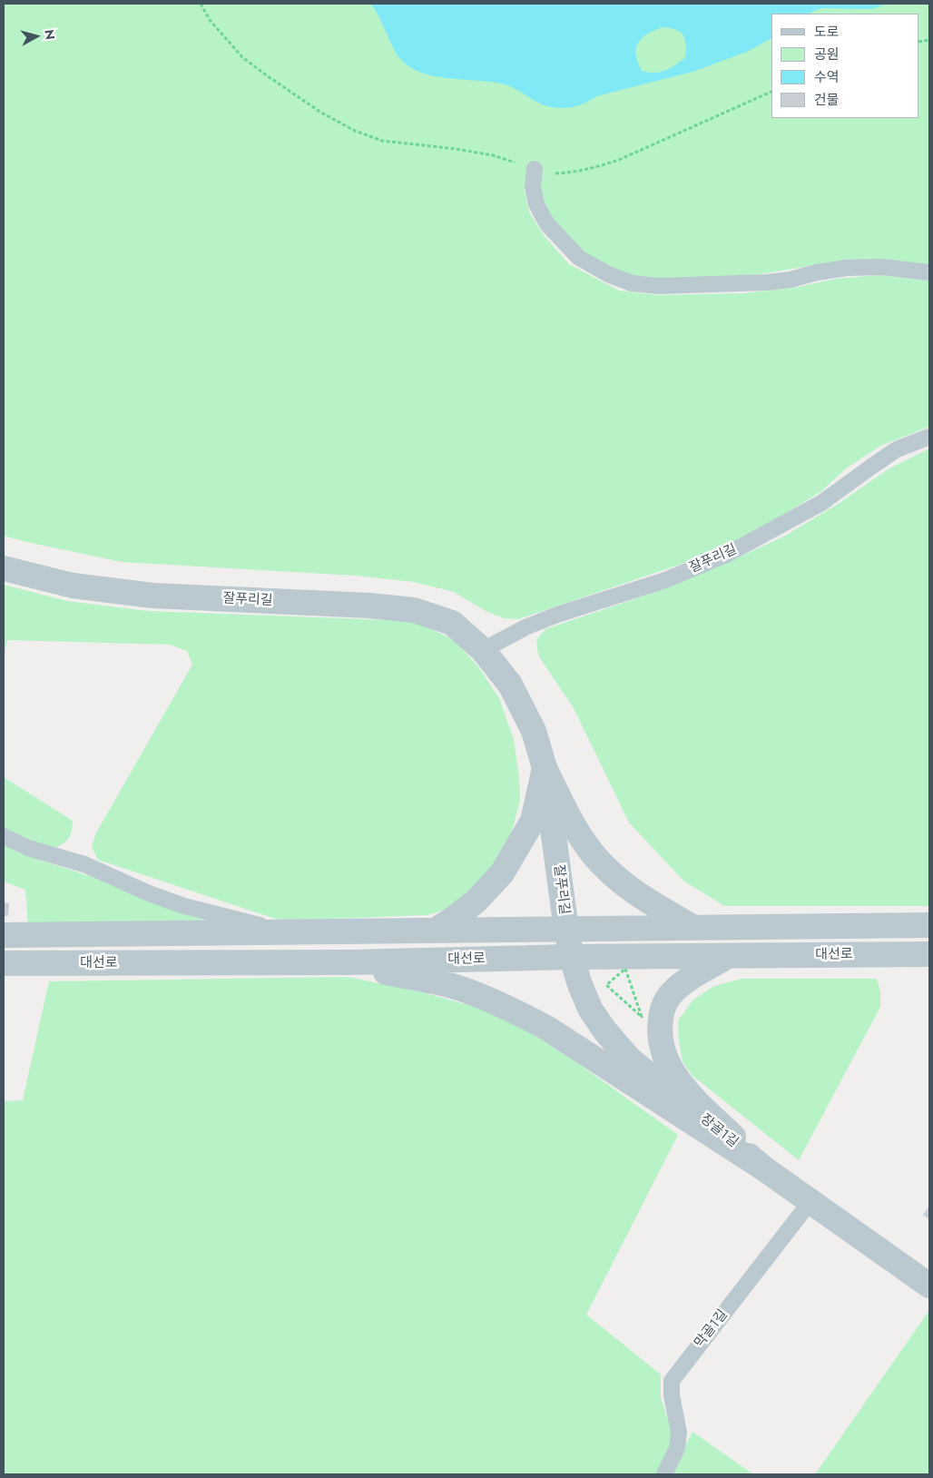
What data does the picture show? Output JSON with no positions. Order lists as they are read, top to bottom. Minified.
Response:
{"streets":{"street":["잘푸리길","대선로","장골1길"],"lane":["막골1길"]},"crossings":[["잘푸리길","장골1길"],["대선로","장골1길"],["장골1길","막골1길"]],"legend":["도로","공원","수역","건물"],"north":"right"}
